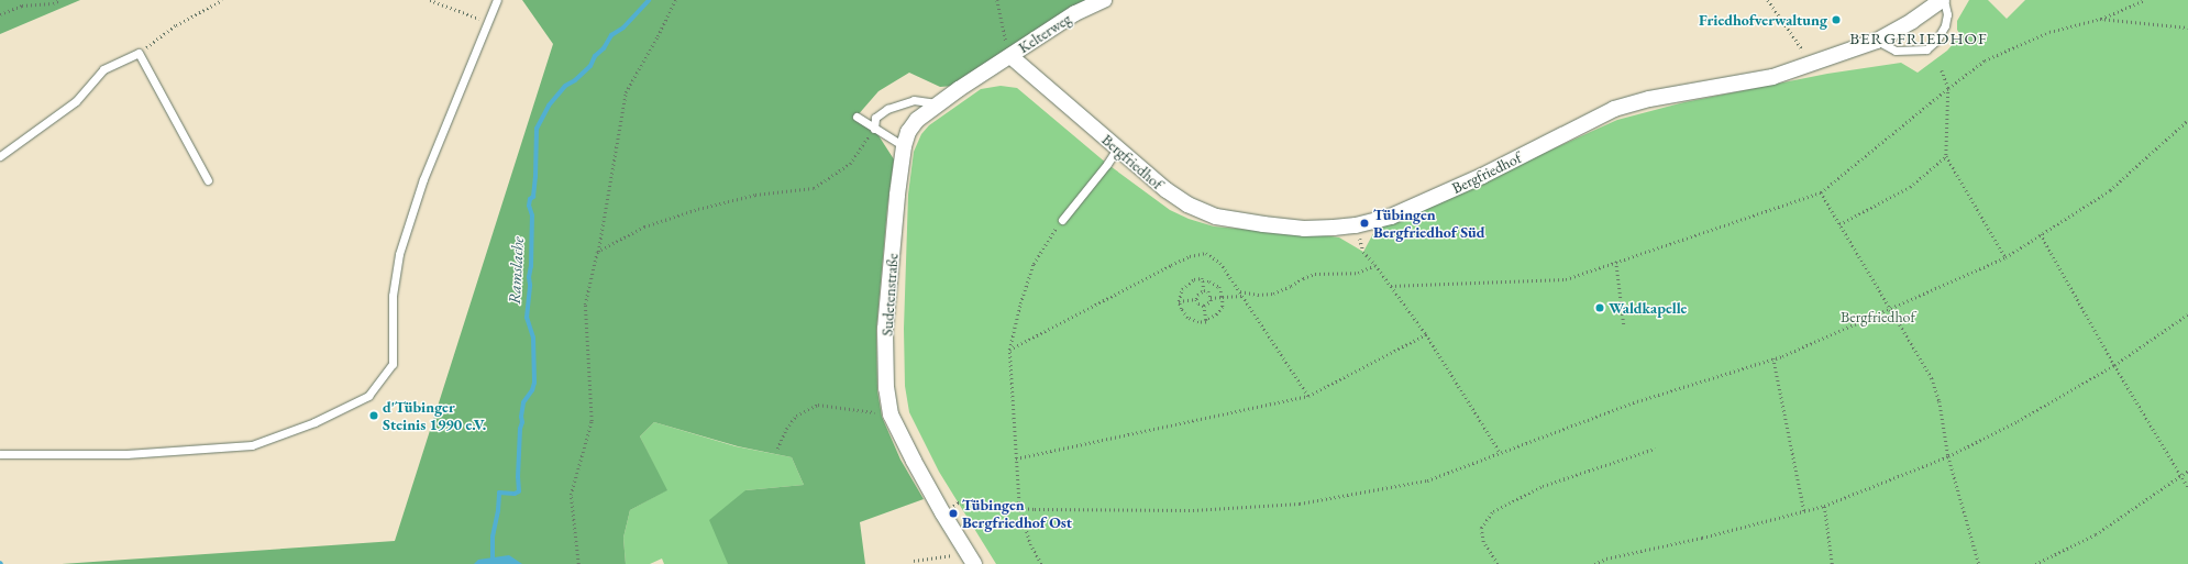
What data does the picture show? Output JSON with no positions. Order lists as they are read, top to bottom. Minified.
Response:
{"streets":{"street":["Kelterweg","Bergfriedhof","Sudetenstraße"]},"crossings":[["Kelterweg","Bergfriedhof"],["Kelterweg","Sudetenstraße"],["Bergfriedhof","Sudetenstraße"]],"districts":["BERGFRIEDHOF"],"water":["Ramslache"],"parks":["Bergfriedhof"],"places":["Friedhofverwaltung","Tübingen Bergfriedhof Süd","Waldkapelle","d'Tübinger Steinis 1990 e.V.","Tübingen Bergfriedhof Ost"]}
